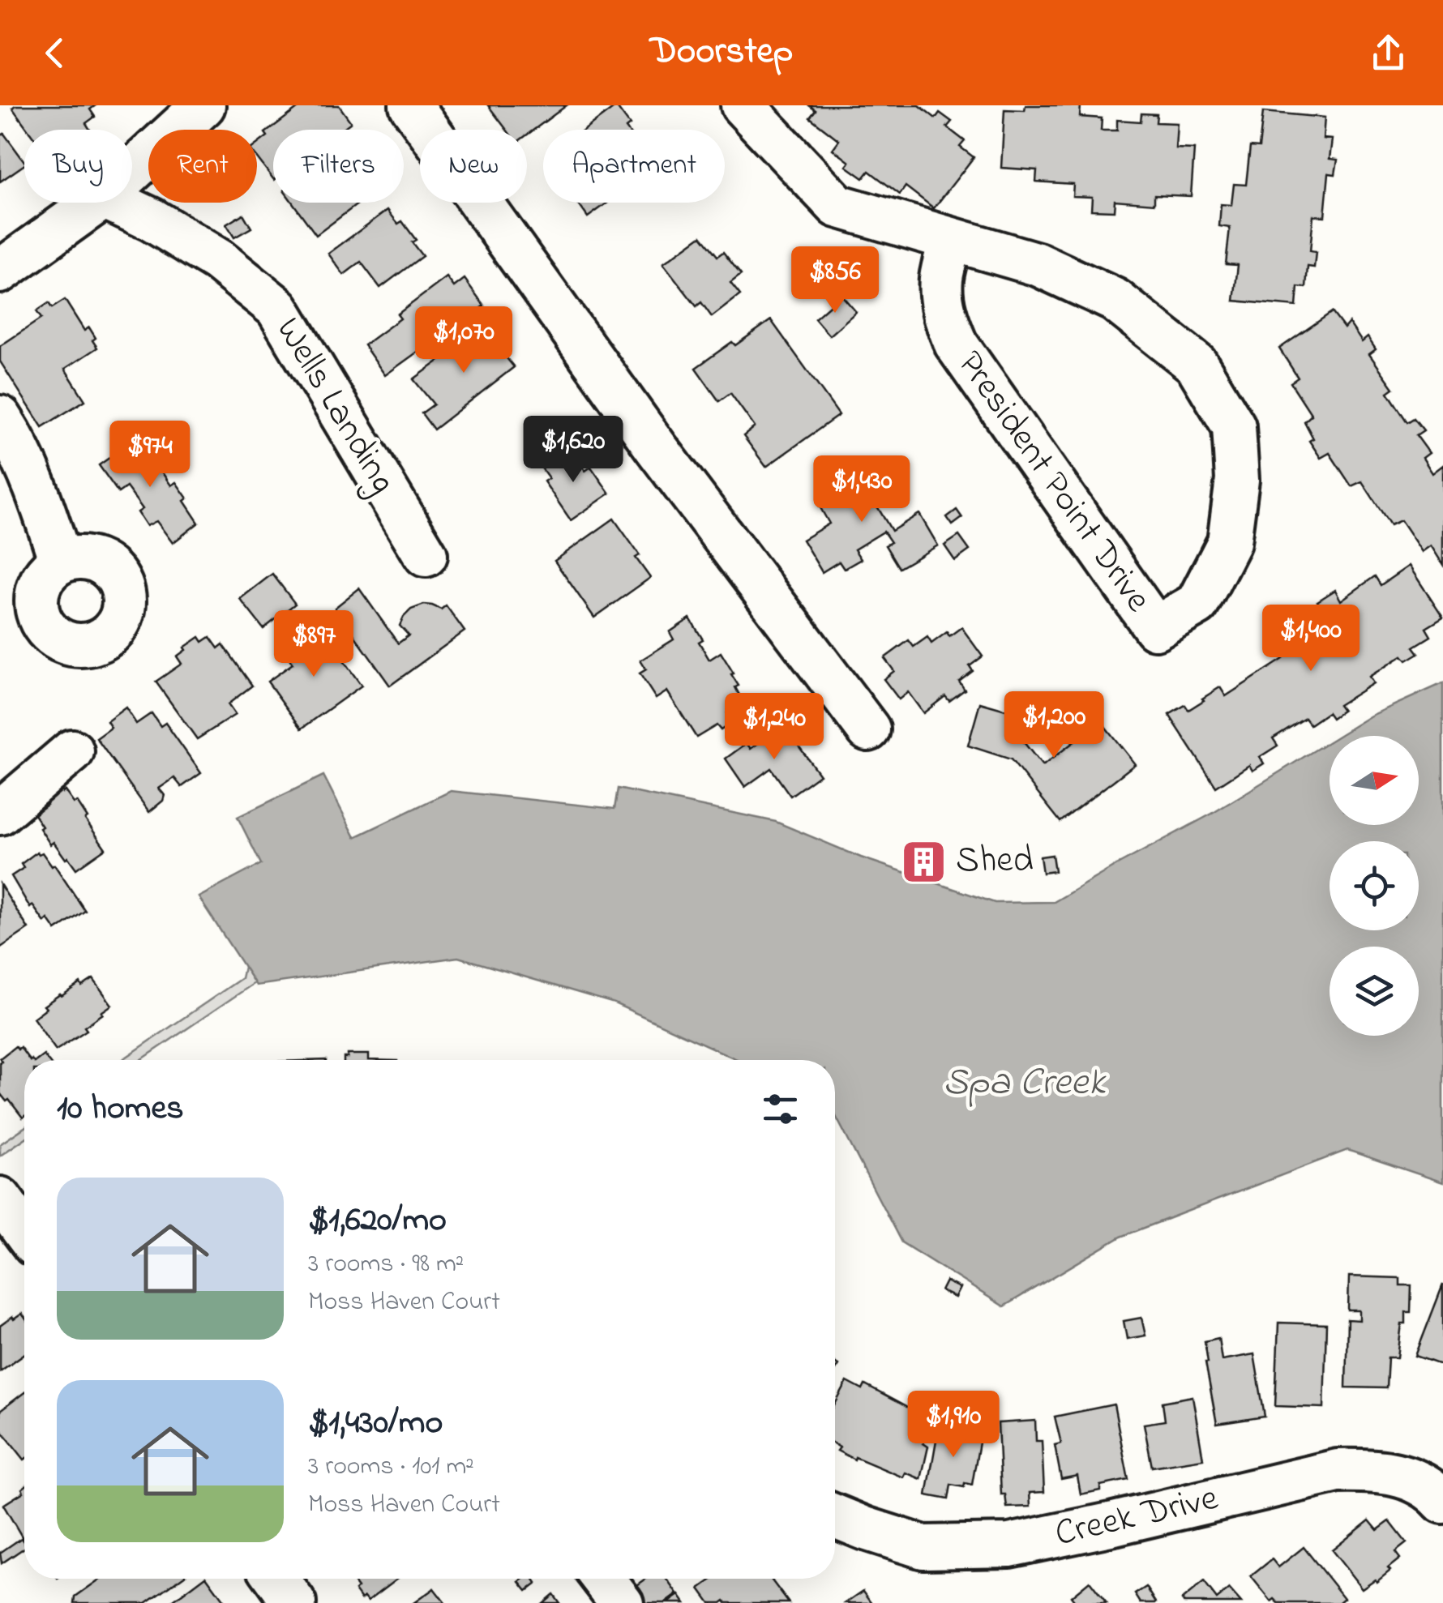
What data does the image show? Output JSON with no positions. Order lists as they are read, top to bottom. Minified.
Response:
{"streets":{"street":["Wells Landing","President Point Drive","Creek Drive"]},"water":["Spa Creek"],"places":{"building":["Shed"]},"north":"right","page":{"header":"Doorstep","chip":["Buy","Rent","Filters","New","Apartment"],"price":["$856","$1,070","$1,620","$974","$1,430","$1,400","$897","$1,200","$1,240","$1,910"],"heading":"10 homes","list":[{"name":"$1,620/mo","note":"3 rooms · 98 m² · Moss Haven Court"},{"name":"$1,430/mo","note":"3 rooms · 101 m² · Moss Haven Court"}]}}
